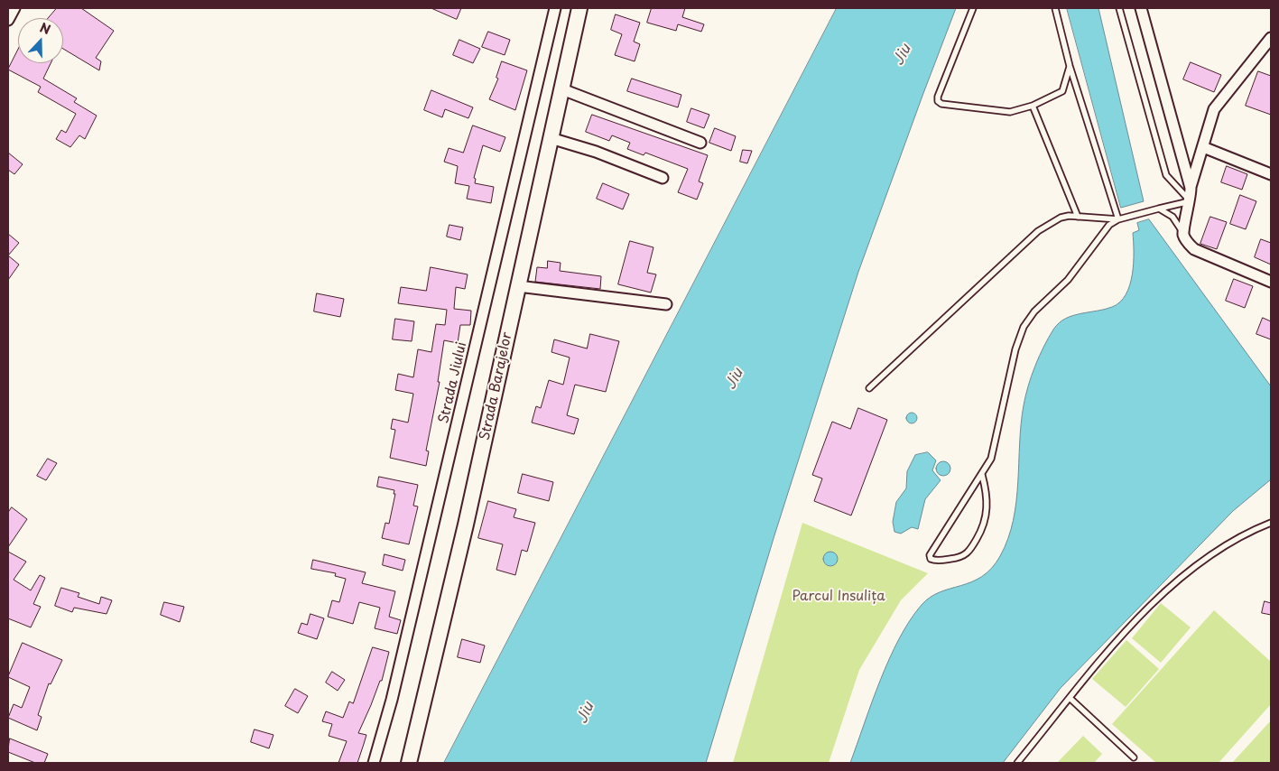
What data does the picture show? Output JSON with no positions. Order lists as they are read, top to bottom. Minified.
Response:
{"streets":{"main road":["Strada Barajelor"],"street":["Strada Jiului"]},"water":["Jiu"],"parks":["Parcul Insulița"],"north":"top"}
